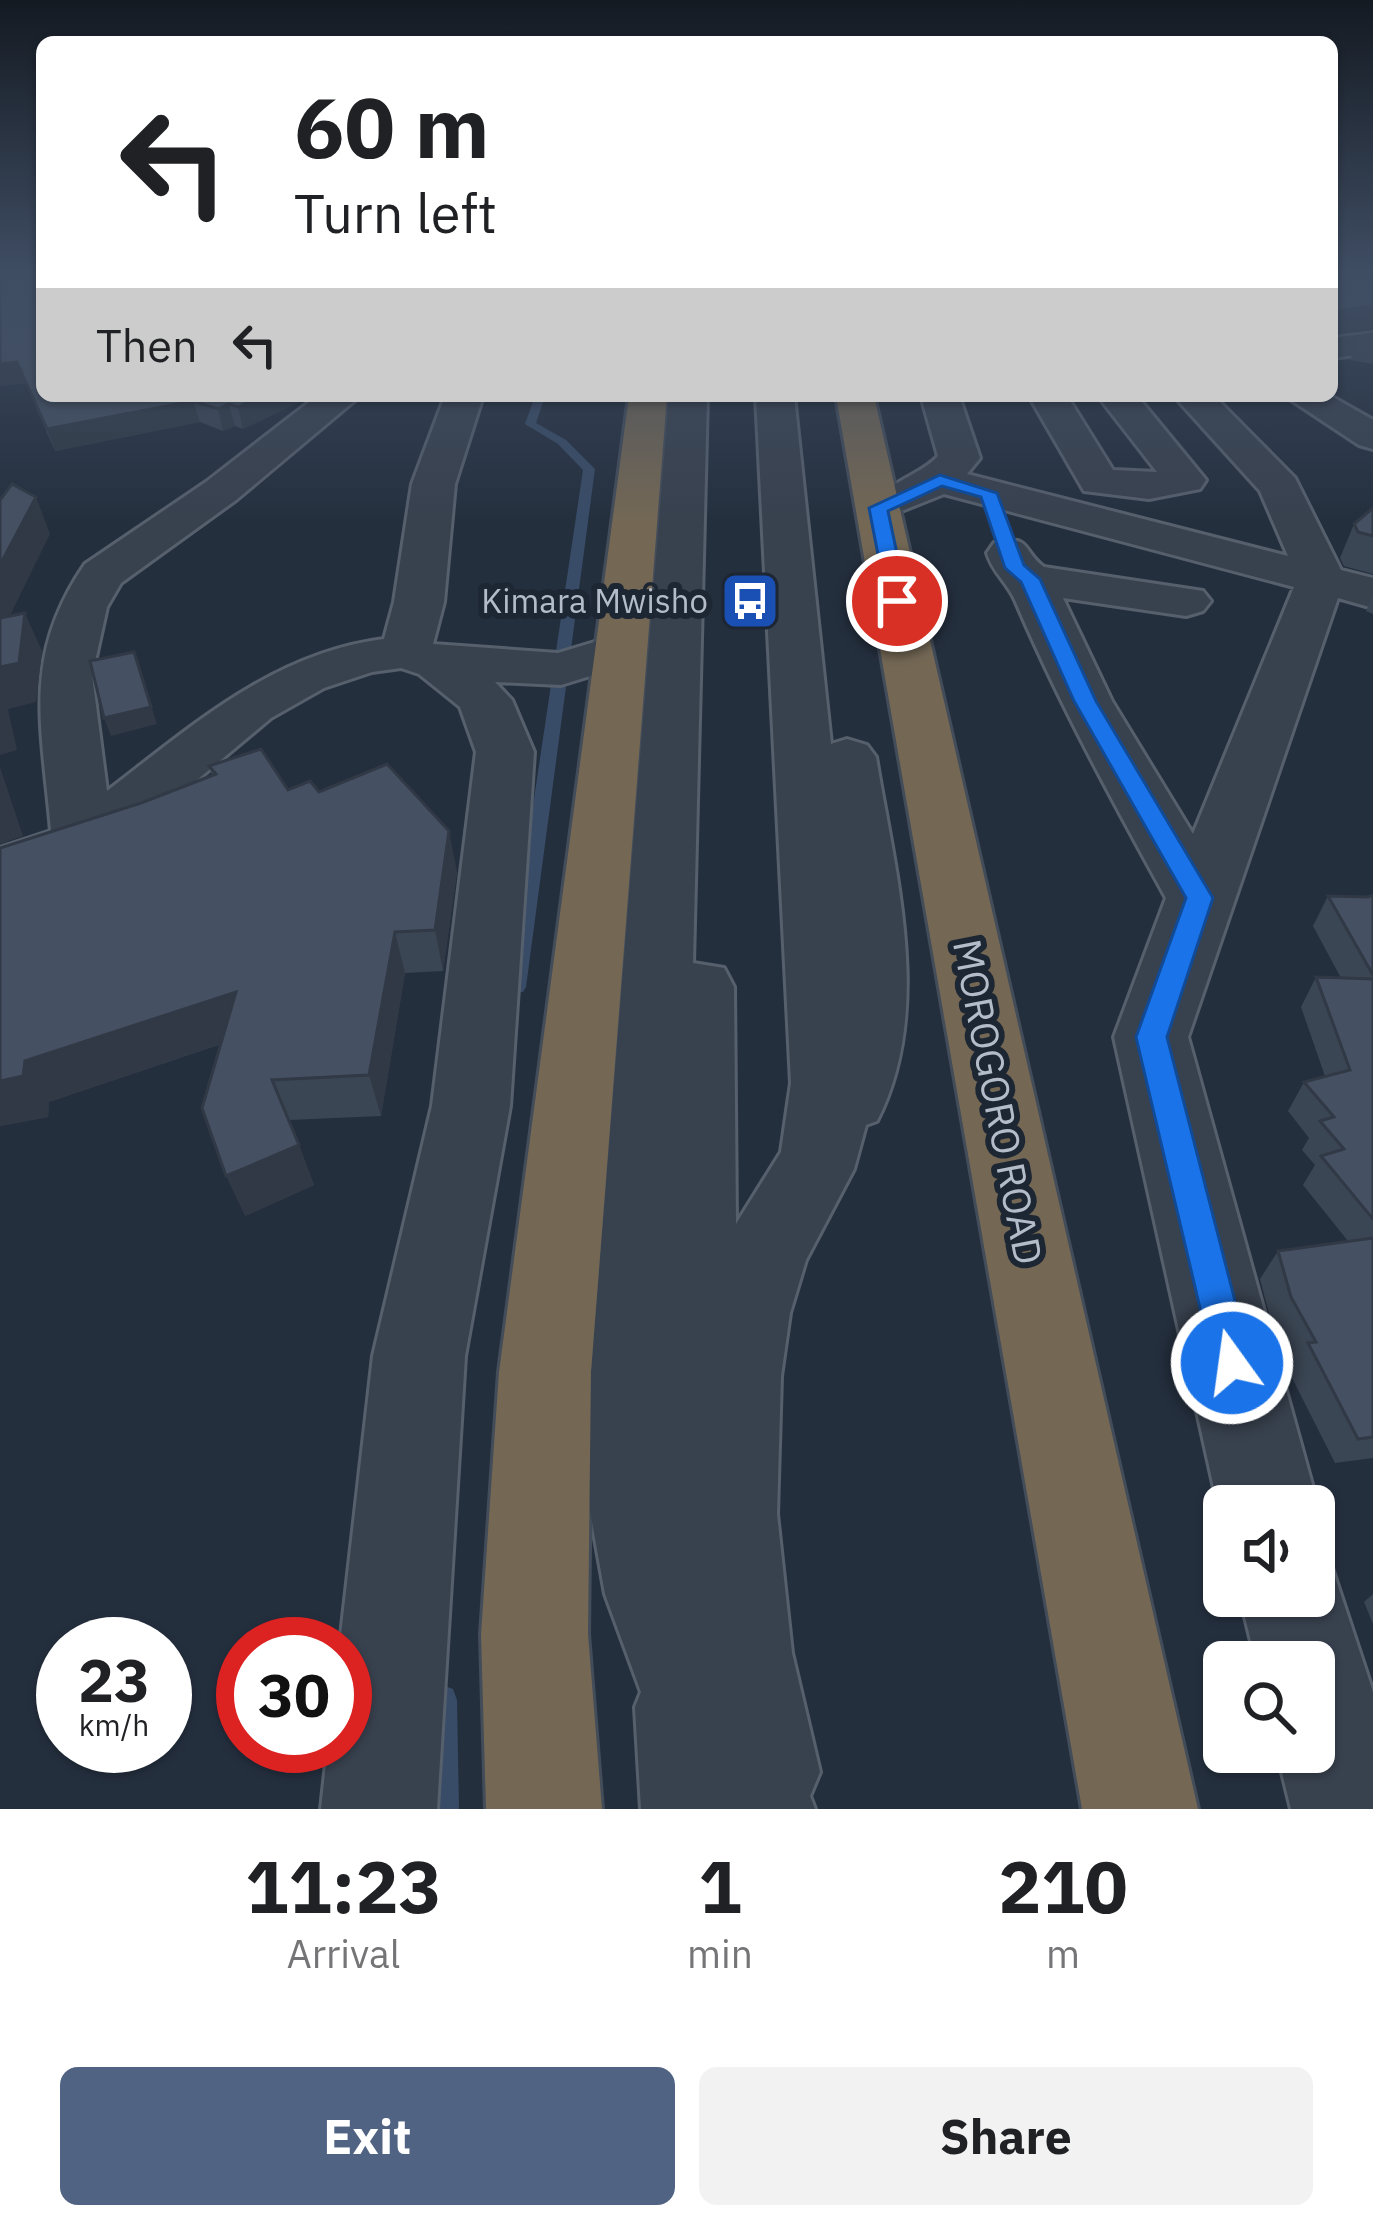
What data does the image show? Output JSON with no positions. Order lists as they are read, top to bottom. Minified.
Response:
{"streets":{"highway":["MOROGORO ROAD"]},"places":{"bus stop":["Kimara Mwisho"]},"page":{"turn":["60 m","Turn left"],"then":"Then","speed":"23 km/h","limit":"30","eta":["11:23","Arrival","1","min","210","m"],"buttons":["Exit","Share"]}}
